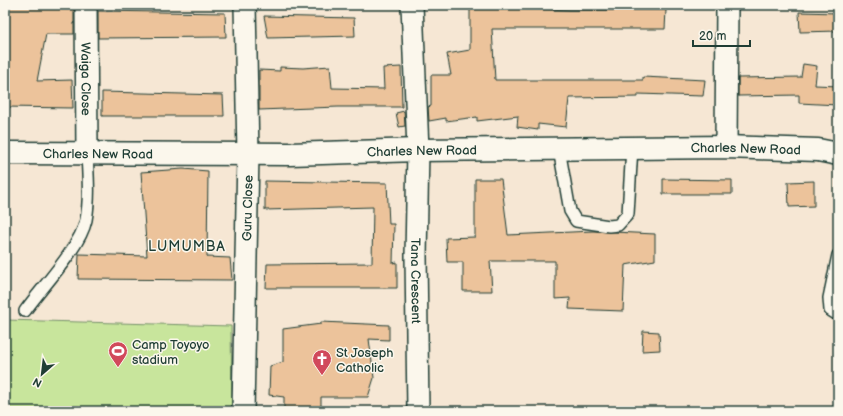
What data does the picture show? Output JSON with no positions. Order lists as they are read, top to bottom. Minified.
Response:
{"streets":{"street":["Waiga Close","Charles New Road","Guru Close","Tana Crescent"]},"crossings":[["Waiga Close","Charles New Road"],["Charles New Road","Guru Close"],["Charles New Road","Tana Crescent"]],"districts":["LUMUMBA"],"places":{"sports":["Camp Toyoyo stadium"],"church":["St Joseph Catholic"]},"scale_bar":"20 m","north":"bottom left"}
